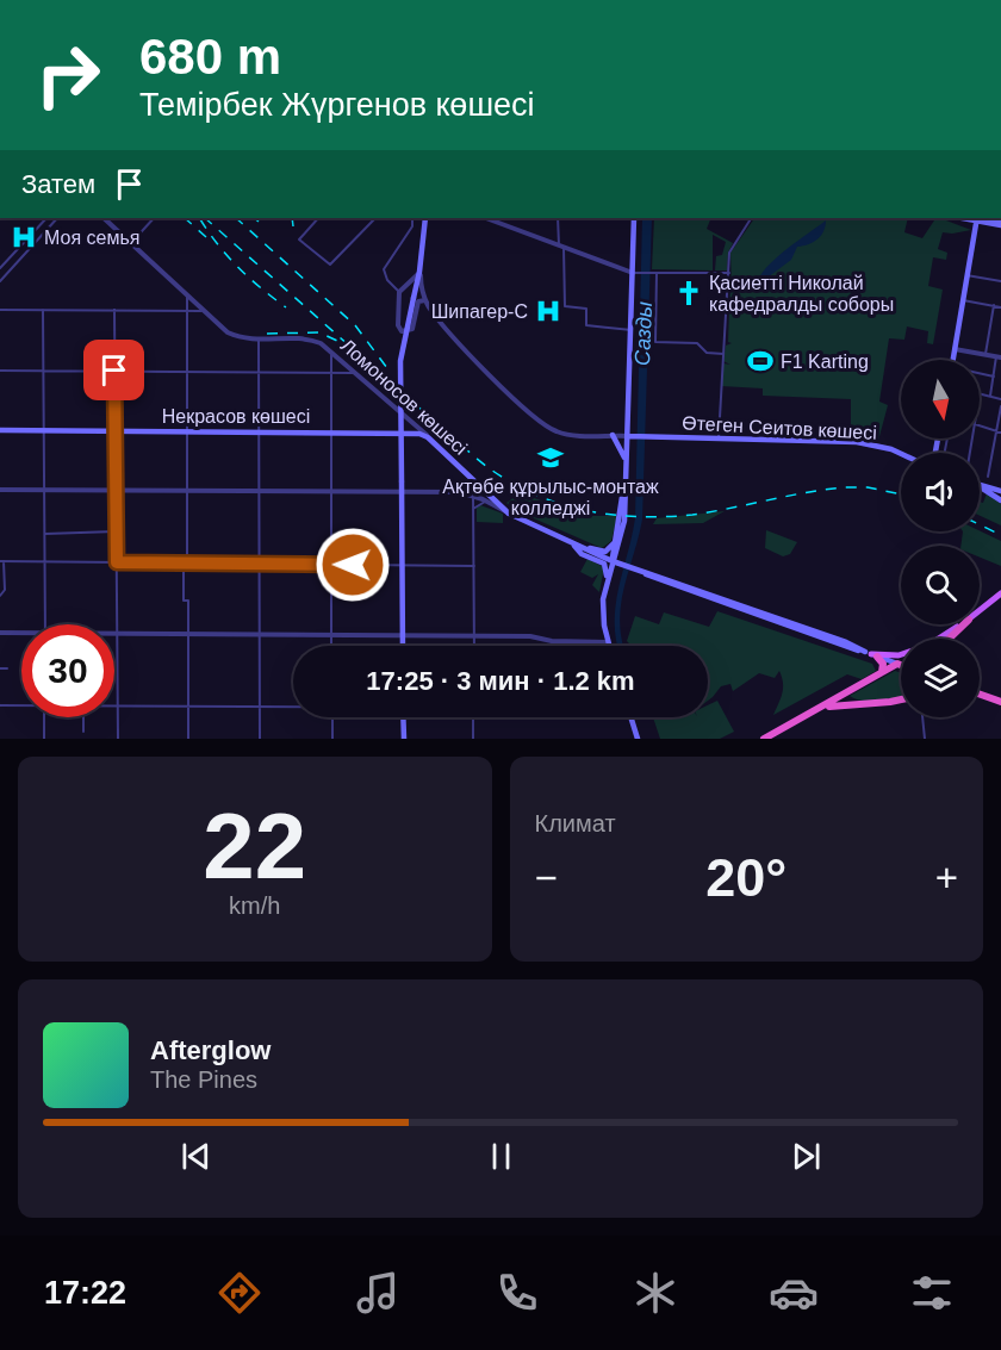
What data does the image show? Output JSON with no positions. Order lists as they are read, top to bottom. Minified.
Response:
{"streets":{"main road":["Ломоносов көшесі","Некрасов көшесі","Өтеген Сеитов көшесі"]},"crossings":[["Ломоносов көшесі","Некрасов көшесі"]],"water":["Сазды"],"places":{"hospital":["Моя семья","Шипагер-С"],"church":["Қасиетті Николай кафедралды соборы"],"sports":["F1 Karting"],"school or university":["Ақтөбе құрылыс-монтаж колледжі"]},"north":"bottom","page":{"turn":["680 m","Темірбек Жүргенов көшесі"],"then":"Затем","limit":"30","trip":"17:25 · 3 мин · 1.2 km","tile":[["22","km/h"],"Климат"],"heat":["−","20°","+"],"song":["Afterglow","The Pines"],"tabs":"17:22"}}
